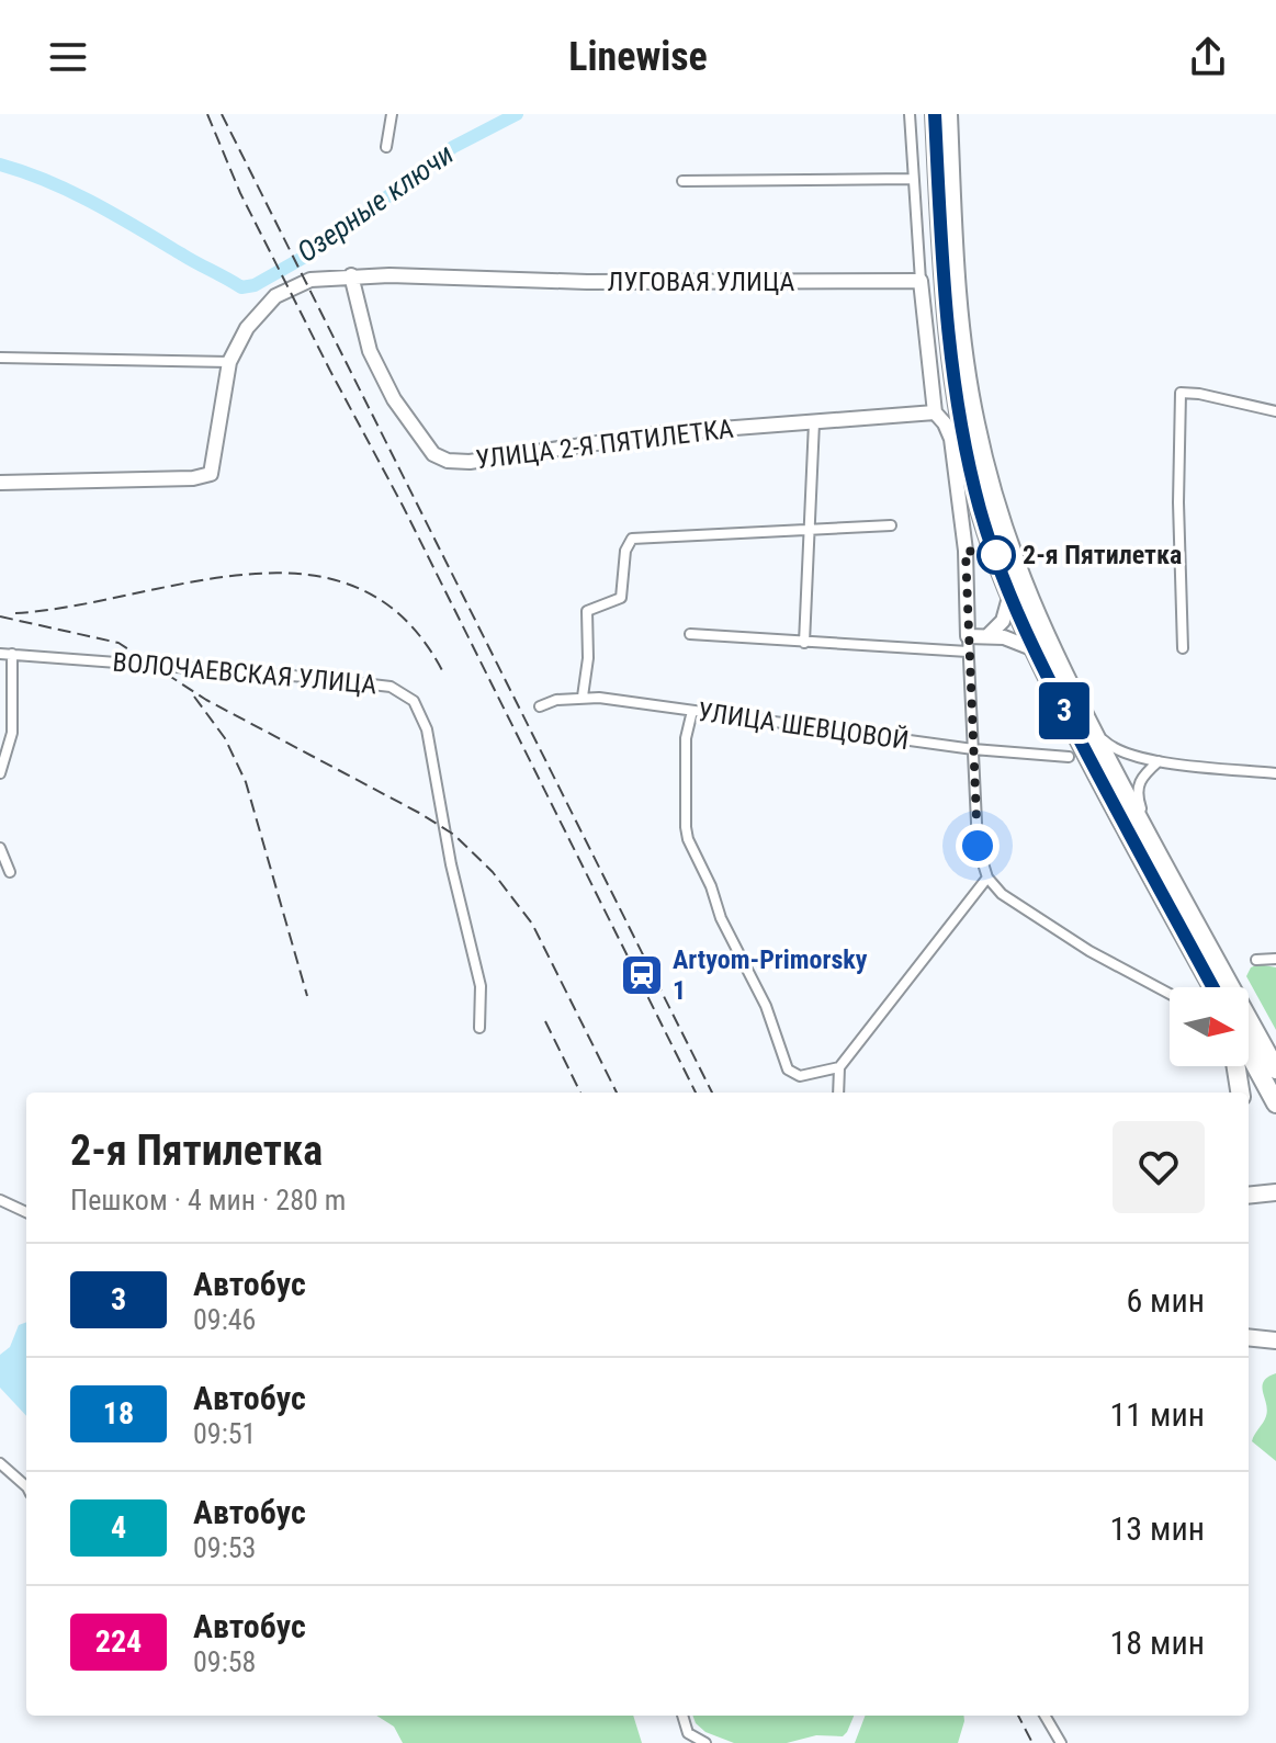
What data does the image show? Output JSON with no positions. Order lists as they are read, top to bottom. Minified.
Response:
{"streets":{"main road":["ЛУГОВАЯ УЛИЦА","УЛИЦА 2-Я ПЯТИЛЕТКА"],"street":["ВОЛОЧАЕВСКАЯ УЛИЦА","УЛИЦА ШЕВЦОВОЙ"]},"crossings":[["ЛУГОВАЯ УЛИЦА","УЛИЦА 2-Я ПЯТИЛЕТКА"]],"water":["Озерные ключи"],"places":{"other":["2-я Пятилетка"],"station":["Artyom-Primorsky 1"]},"lines":["bus line 3"],"north":"right","page":{"header":"Linewise","on_map":"3","heading":["2-я Пятилетка","Пешком · 4 мин · 280 m"],"list":[{"mark":"3","name":"Автобус","note":"09:46","value":"6 мин"},{"mark":"18","name":"Автобус","note":"09:51","value":"11 мин"},{"mark":"4","name":"Автобус","note":"09:53","value":"13 мин"},{"mark":"224","name":"Автобус","note":"09:58","value":"18 мин"}]}}
